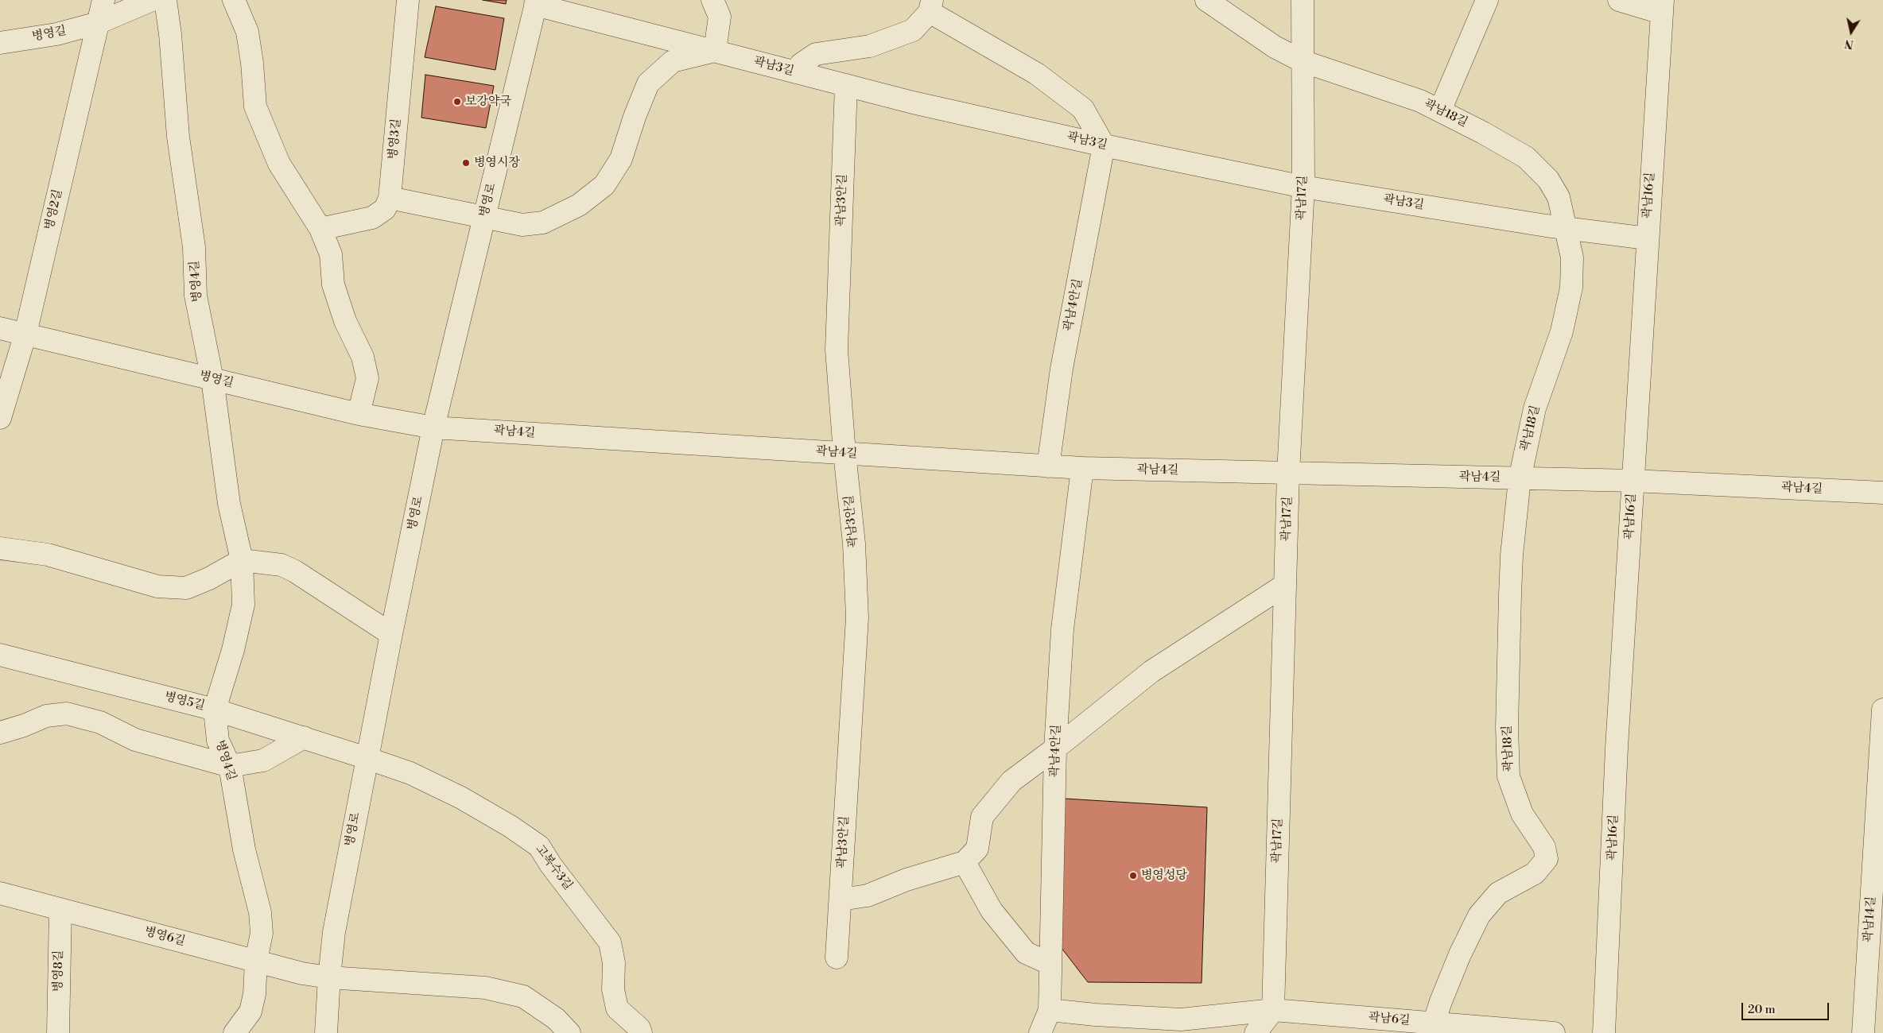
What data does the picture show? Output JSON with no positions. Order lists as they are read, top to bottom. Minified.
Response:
{"streets":{"street":["병영길","곽남3길","곽남18길","병영3길","곽남16길","곽남17길","병영로","곽남3안길","병영2길","병영4길","곽남4안길","곽남4길","병영5길","고복수3길","곽남14길","병영6길","병영8길","곽남6길"]},"crossings":[["병영길","병영로"],["병영길","병영2길"],["병영길","병영4길"],["병영길","곽남4길"],["곽남3길","곽남18길"],["곽남3길","곽남16길"],["곽남3길","곽남17길"],["곽남3길","병영로"],["곽남3길","곽남3안길"],["곽남3길","곽남4안길"],["곽남18길","곽남17길"],["곽남18길","곽남4길"],["곽남18길","곽남6길"],["곽남16길","곽남4길"],["곽남17길","곽남4길"],["곽남17길","곽남6길"],["병영로","곽남4길"],["병영로","병영5길"],["병영로","고복수3길"],["병영로","병영6길"],["곽남3안길","곽남4길"],["병영4길","병영5길"],["병영4길","병영6길"],["곽남4안길","곽남4길"],["곽남4안길","곽남6길"],["병영5길","고복수3길"],["병영6길","병영8길"]],"places":["보강약국","병영시장","병영성당"],"scale_bar":"20 m","north":"bottom"}
